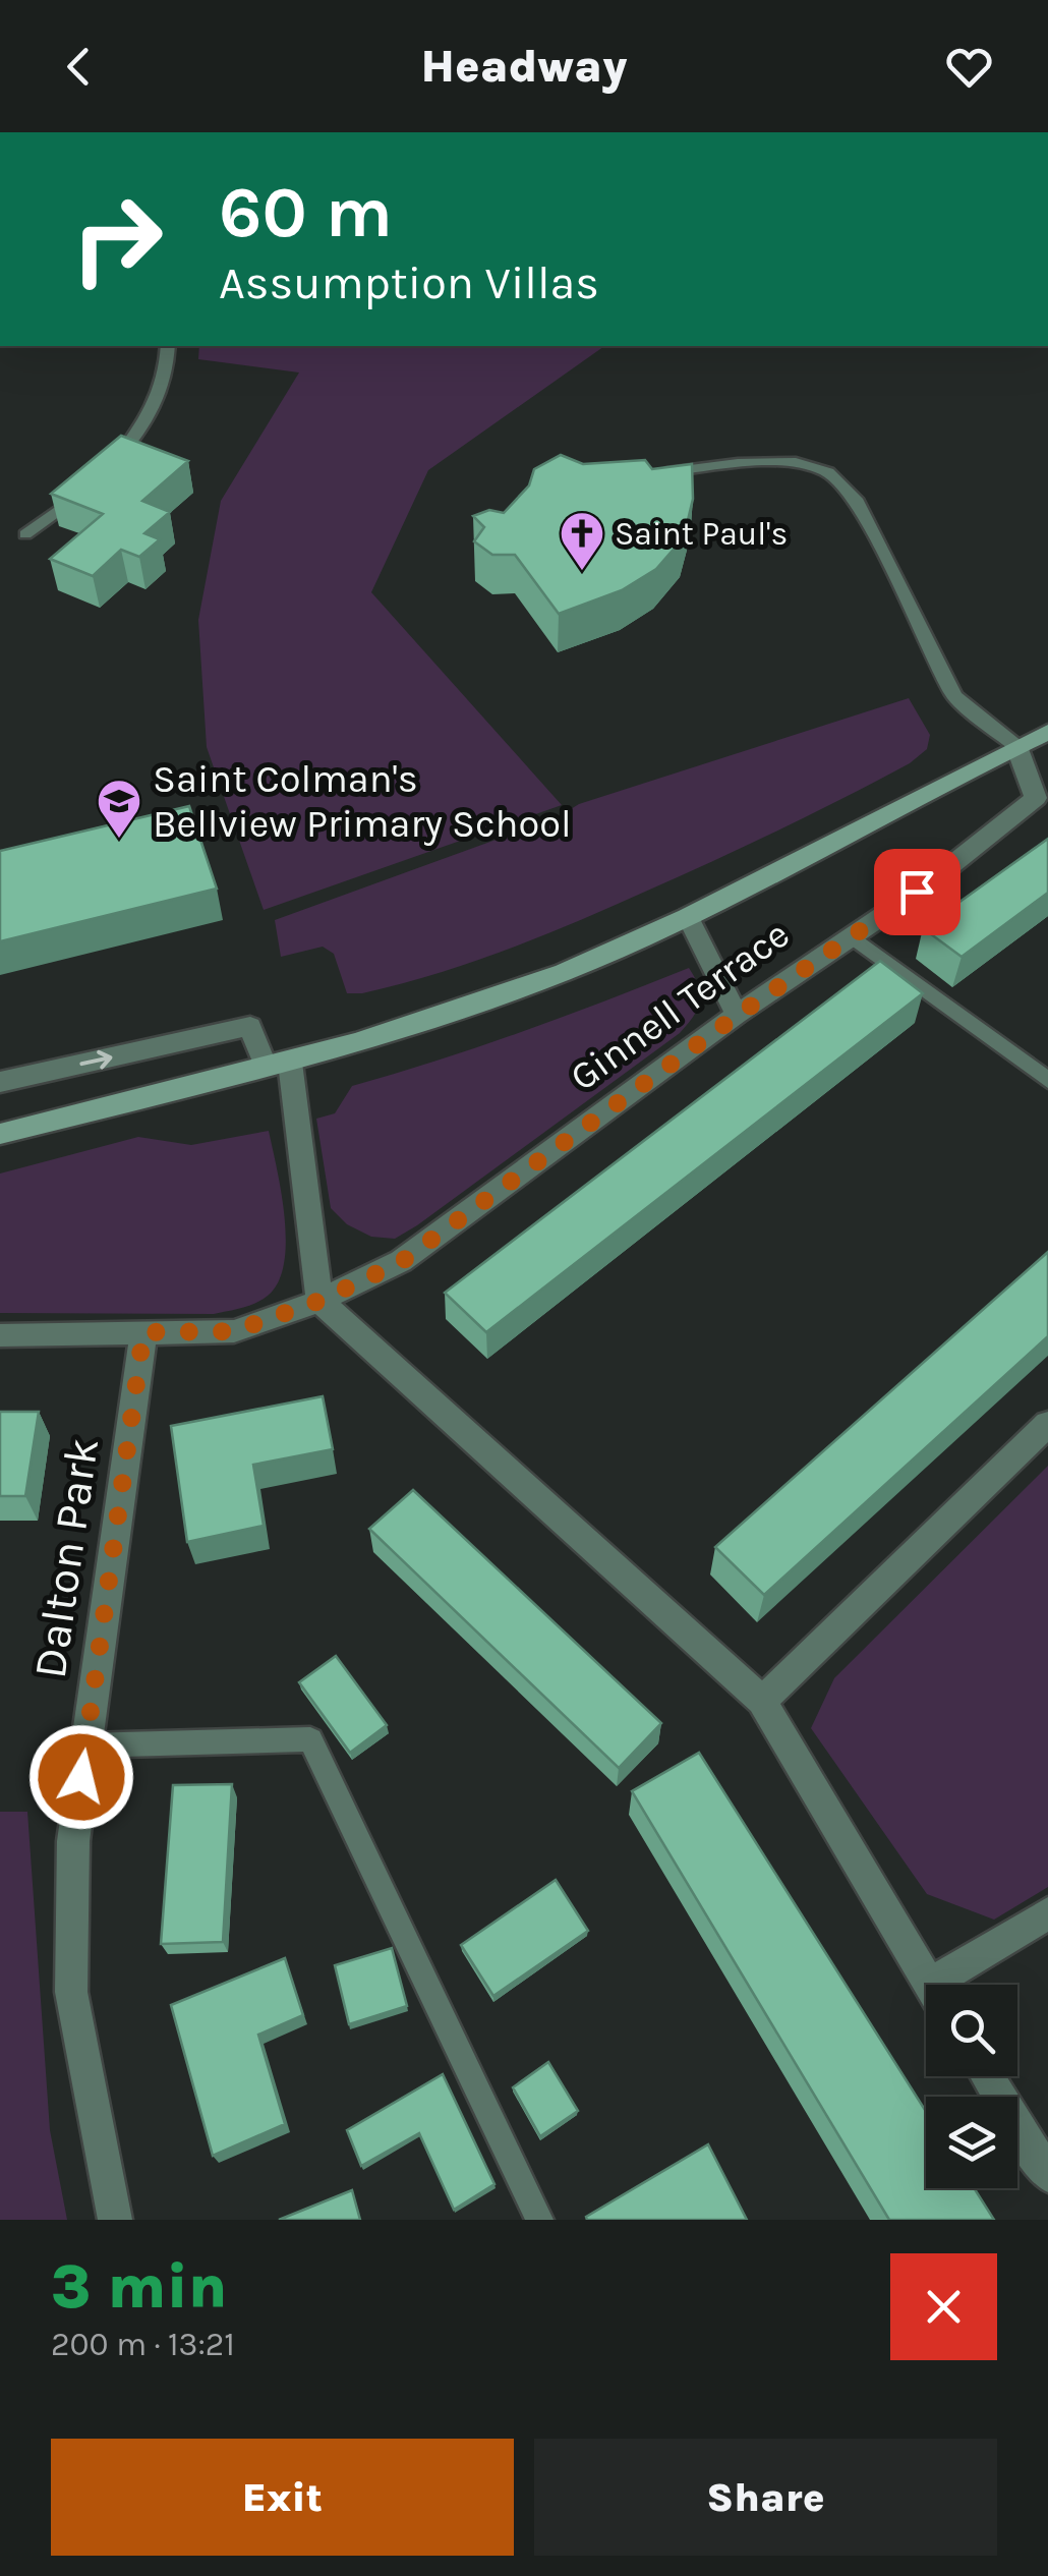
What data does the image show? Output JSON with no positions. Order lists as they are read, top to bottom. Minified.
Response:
{"streets":{"street":["Ginnell Terrace","Dalton Park"]},"crossings":[["Ginnell Terrace","Dalton Park"]],"places":{"church":["Saint Paul's"],"school or university":["Saint Colman's Bellview Primary School"]},"page":{"header":"Headway","turn":["60 m","Assumption Villas"],"heading":["3 min","200 m · 13:21"],"buttons":["Exit","Share"]}}
